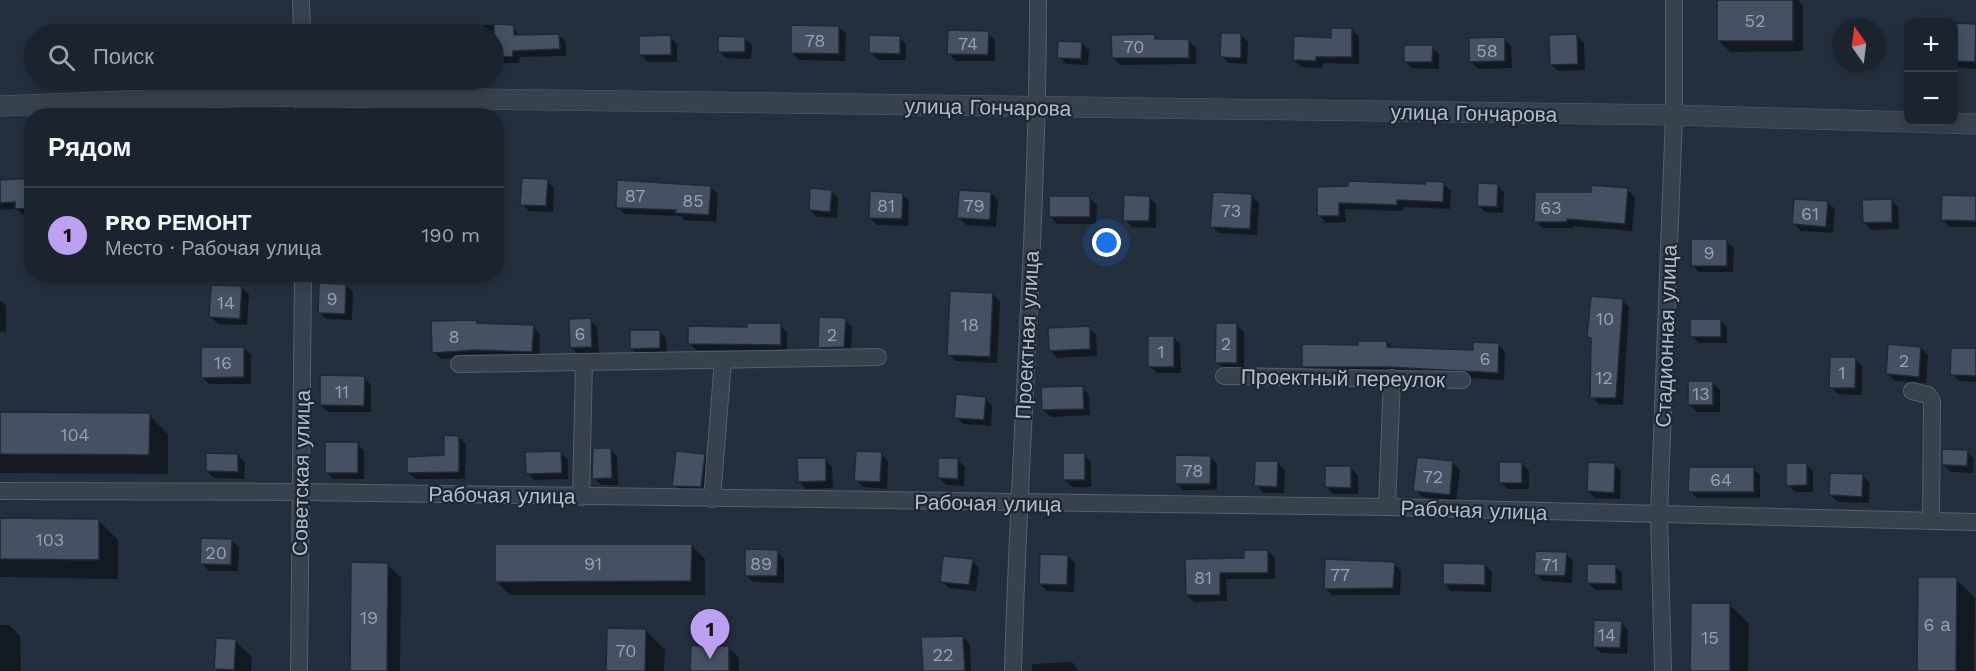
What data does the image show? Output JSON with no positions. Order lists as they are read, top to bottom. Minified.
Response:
{"streets":{"street":["улица Гончарова","Проектная улица","Стадионная улица","Проектный переулок","Советская улица","Рабочая улица"]},"crossings":[["улица Гончарова","Проектная улица"],["улица Гончарова","Стадионная улица"],["Проектная улица","Рабочая улица"],["Стадионная улица","Рабочая улица"],["Советская улица","Рабочая улица"]],"house_numbers":["52","78","74","70","58","87","85","81","79","63","73","61","9","9","14","10","18","6","2","8","2","1","6","2","16","1","12","11","13","104","78","72","64","103","20","91","89","71","77","81","19","6 а","14","15","70","22"],"north":"top","page":{"map_buttons":["+","−"],"search":"Поиск","heading":"Рядом","list":[{"mark":"1","name":"PRO РЕМОНТ","note":"Место · Рабочая улица","value":"190 m"}],"pins":"1"}}
